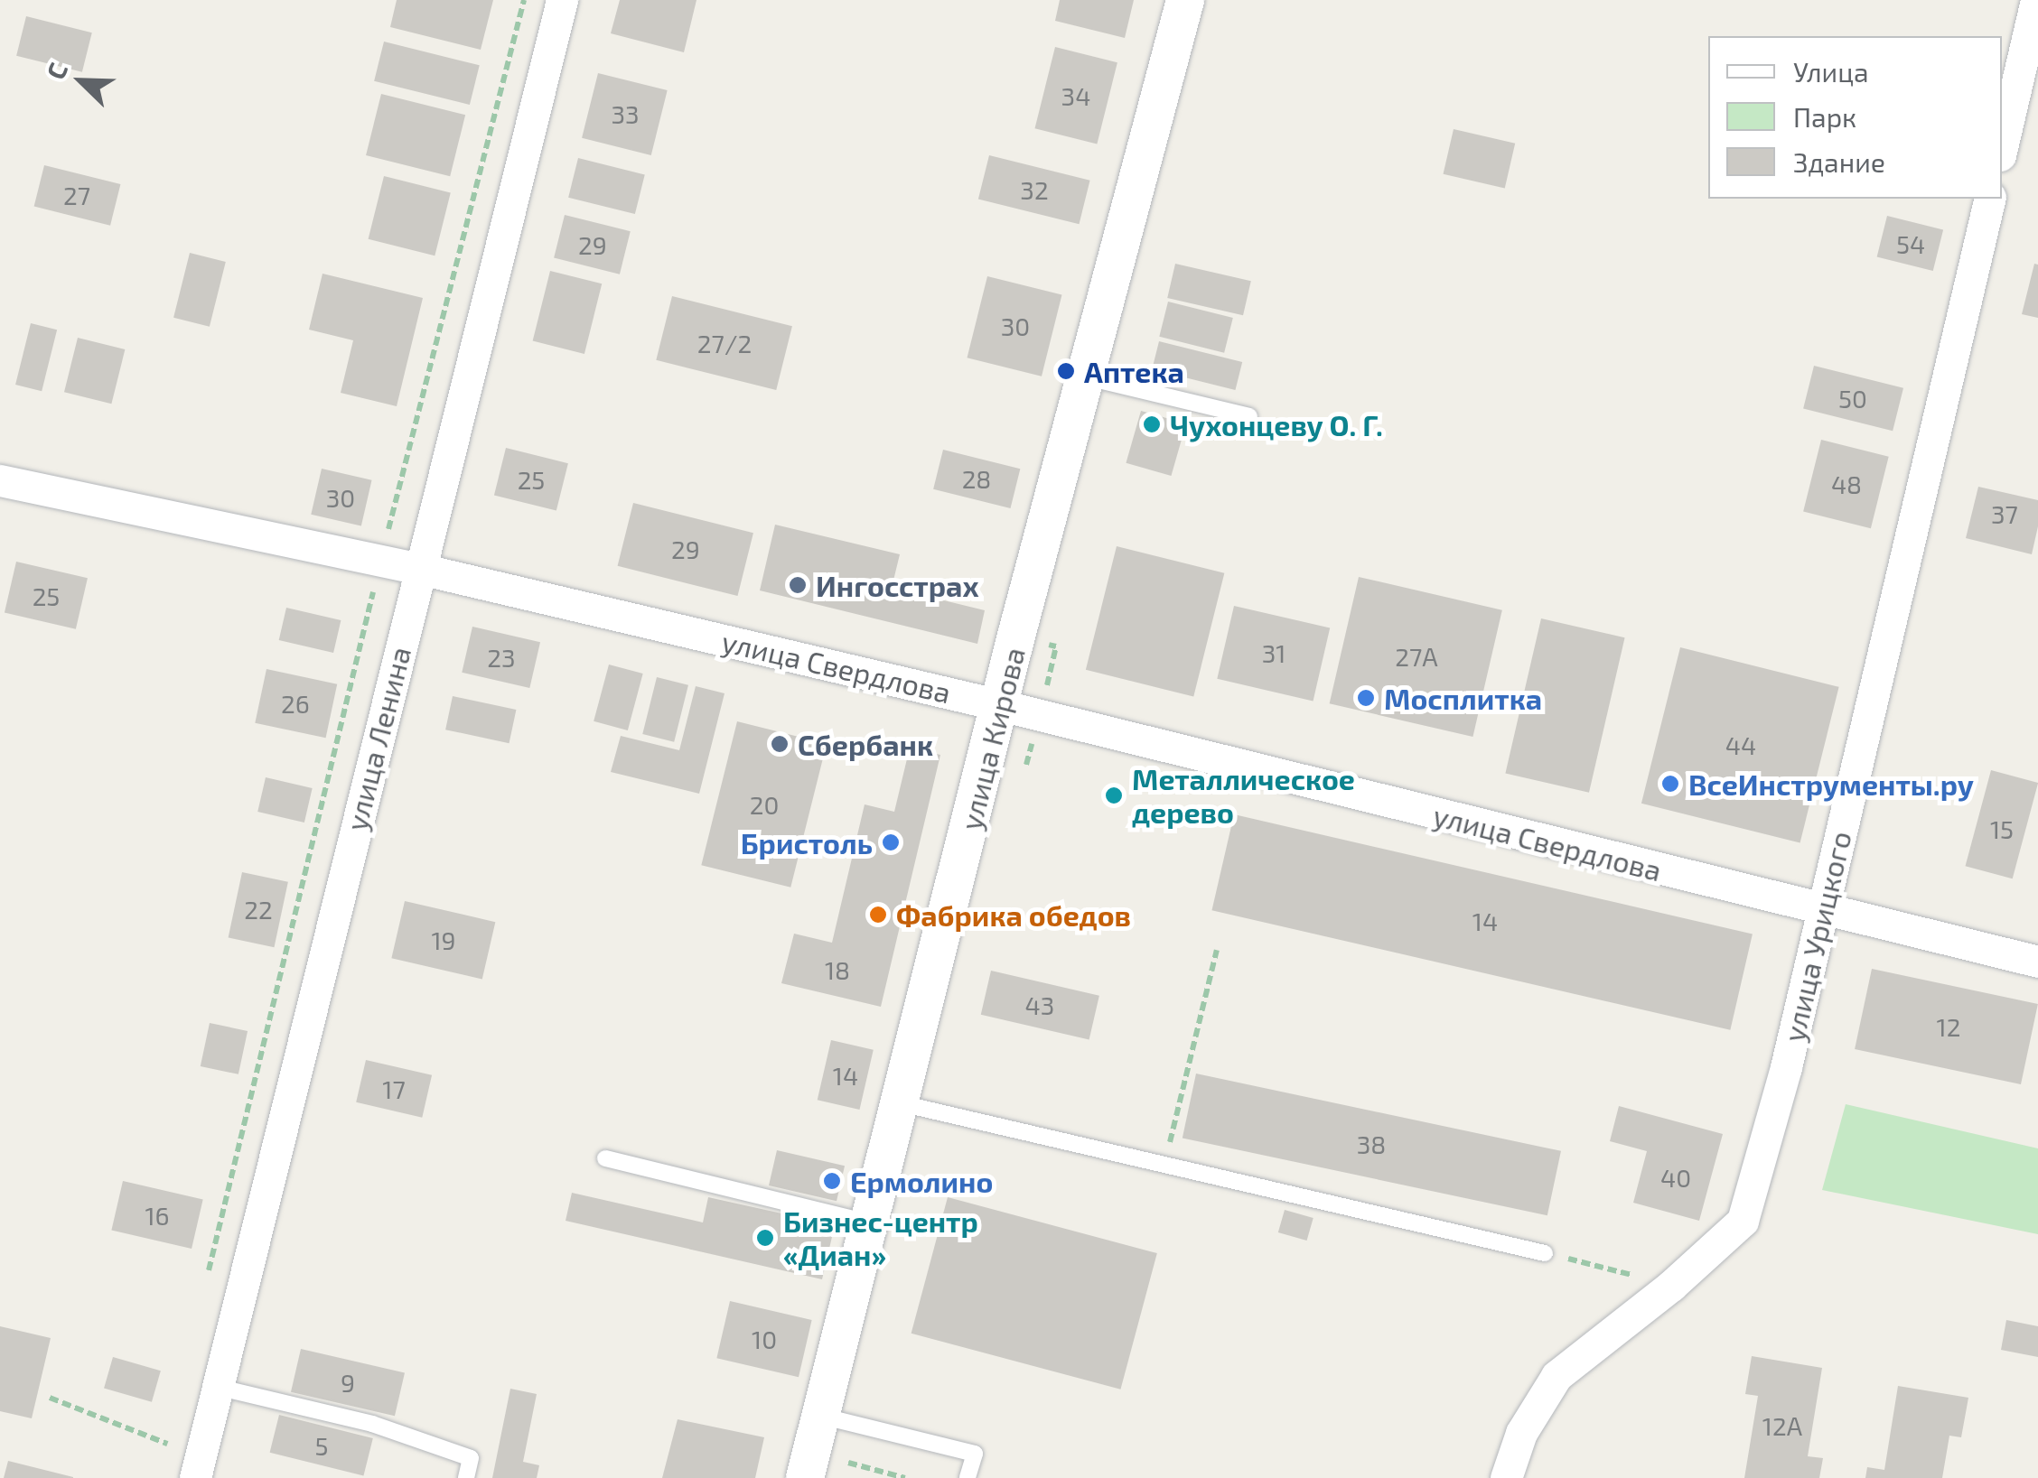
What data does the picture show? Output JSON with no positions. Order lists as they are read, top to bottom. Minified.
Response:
{"streets":{"street":["улица Свердлова","улица Ленина","улица Кирова","улица Урицкого"]},"crossings":[["улица Свердлова","улица Ленина"],["улица Свердлова","улица Кирова"],["улица Свердлова","улица Урицкого"]],"places":["Аптека","Чухонцеву О. Г.","Ингосстрах","Мосплитка","Сбербанк","ВсеИнструменты.ру","Металлическое дерево","Бристоль","Фабрика обедов","Ермолино","Бизнес-центр «Диан»"],"house_numbers":["34","33","32","27","54","29","30","27/2","50","28","25","48","30","37","29","25","31","27А","23","26","44","20","15","22","14","19","18","43","12","14","17","38","40","16","10","9","12А","5"],"legend":["Улица","Парк","Здание"],"north":"top left"}
